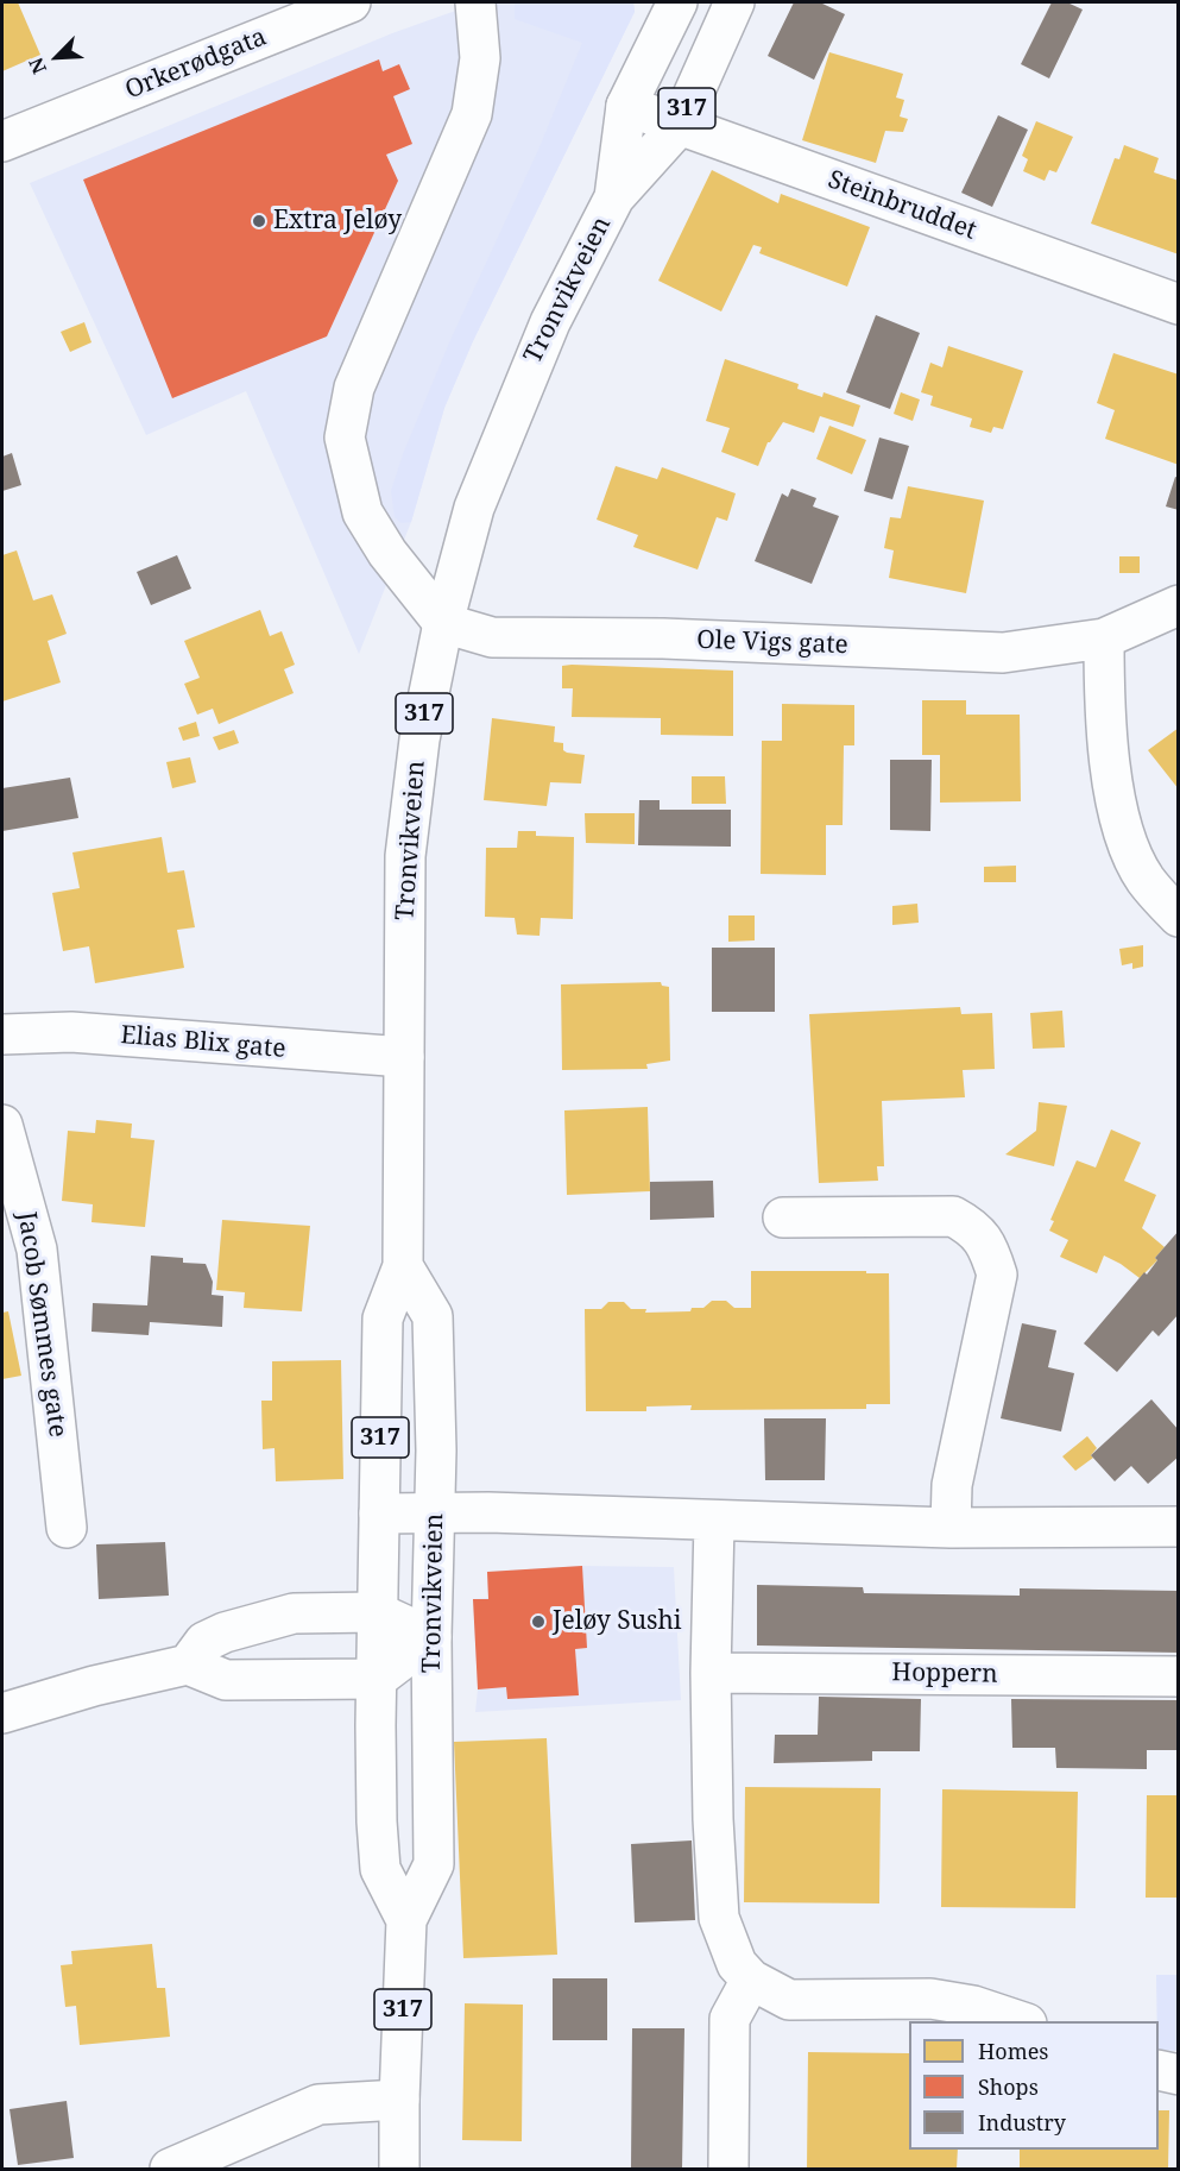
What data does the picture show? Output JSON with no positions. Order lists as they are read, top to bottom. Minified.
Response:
{"streets":{"street":["Orkerødgata","317","Steinbruddet","Tronvikveien","Ole Vigs gate","Elias Blix gate","Jacob Sømmes gate","Hoppern"]},"crossings":[["Steinbruddet","Tronvikveien"],["Tronvikveien","Ole Vigs gate"],["Tronvikveien","Elias Blix gate"]],"places":["Extra Jeløy","Jeløy Sushi"],"legend":["Homes","Shops","Industry"],"north":"bottom left"}
